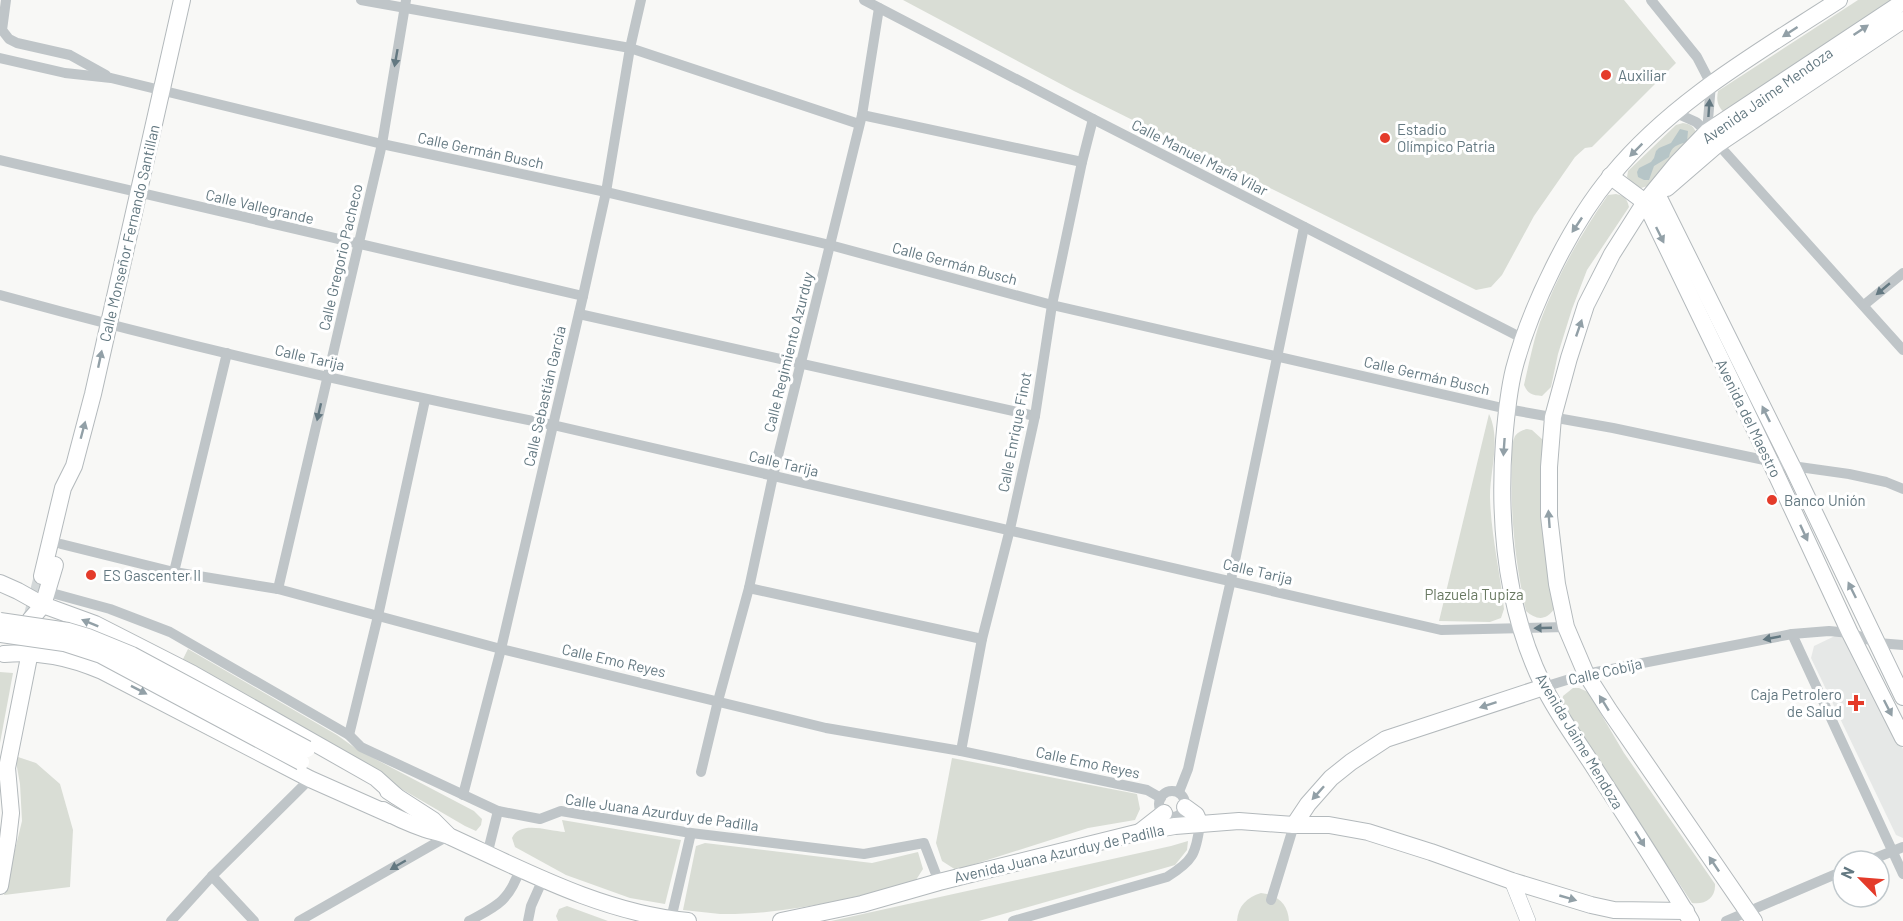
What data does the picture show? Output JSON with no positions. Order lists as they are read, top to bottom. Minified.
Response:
{"streets":{"main road":["Avenida Jaime Mendoza","Calle Monseñor Fernando Santillan","Avenida del Maestro","Calle Cobija","Avenida Juana Azurduy de Padilla"],"street":["Calle Germán Busch","Calle Manuel María Vilar","Calle Vallegrande","Calle Gregorio Pacheco","Calle Regimiento Azurduy","Calle Tarija","Calle Sebastián Garcia","Calle Enrique Finot","Calle Emo Reyes","Calle Juana Azurduy de Padilla"]},"crossings":[["Avenida Jaime Mendoza","Calle Germán Busch"],["Avenida Jaime Mendoza","Calle Manuel María Vilar"],["Avenida Jaime Mendoza","Calle Tarija"],["Avenida Jaime Mendoza","Avenida del Maestro"],["Avenida Jaime Mendoza","Calle Cobija"],["Avenida Jaime Mendoza","Avenida Juana Azurduy de Padilla"],["Calle Germán Busch","Calle Monseñor Fernando Santillan"],["Calle Germán Busch","Calle Gregorio Pacheco"],["Calle Germán Busch","Calle Regimiento Azurduy"],["Calle Germán Busch","Calle Sebastián Garcia"],["Calle Germán Busch","Avenida del Maestro"],["Calle Germán Busch","Calle Enrique Finot"],["Calle Manuel María Vilar","Calle Regimiento Azurduy"],["Calle Manuel María Vilar","Calle Enrique Finot"],["Calle Vallegrande","Calle Monseñor Fernando Santillan"],["Calle Vallegrande","Calle Gregorio Pacheco"],["Calle Vallegrande","Calle Sebastián Garcia"],["Calle Monseñor Fernando Santillan","Calle Tarija"],["Calle Monseñor Fernando Santillan","Calle Emo Reyes"],["Calle Monseñor Fernando Santillan","Calle Juana Azurduy de Padilla"],["Calle Gregorio Pacheco","Calle Tarija"],["Calle Gregorio Pacheco","Calle Emo Reyes"],["Calle Regimiento Azurduy","Calle Tarija"],["Calle Regimiento Azurduy","Calle Emo Reyes"],["Calle Tarija","Calle Sebastián Garcia"],["Calle Tarija","Calle Enrique Finot"],["Calle Sebastián Garcia","Calle Emo Reyes"],["Calle Sebastián Garcia","Calle Juana Azurduy de Padilla"],["Avenida del Maestro","Calle Cobija"],["Calle Enrique Finot","Calle Emo Reyes"],["Calle Cobija","Avenida Juana Azurduy de Padilla"],["Calle Juana Azurduy de Padilla","Avenida Juana Azurduy de Padilla"]],"one_way":["Calle Gregorio Pacheco","Calle Cobija"],"parks":["Plazuela Tupiza"],"places":{"other":["Auxiliar","Estadio Olímpico Patria","Banco Unión","ES Gascenter II"],"health":["Caja Petrolero de Salud"]},"north":"top left"}
